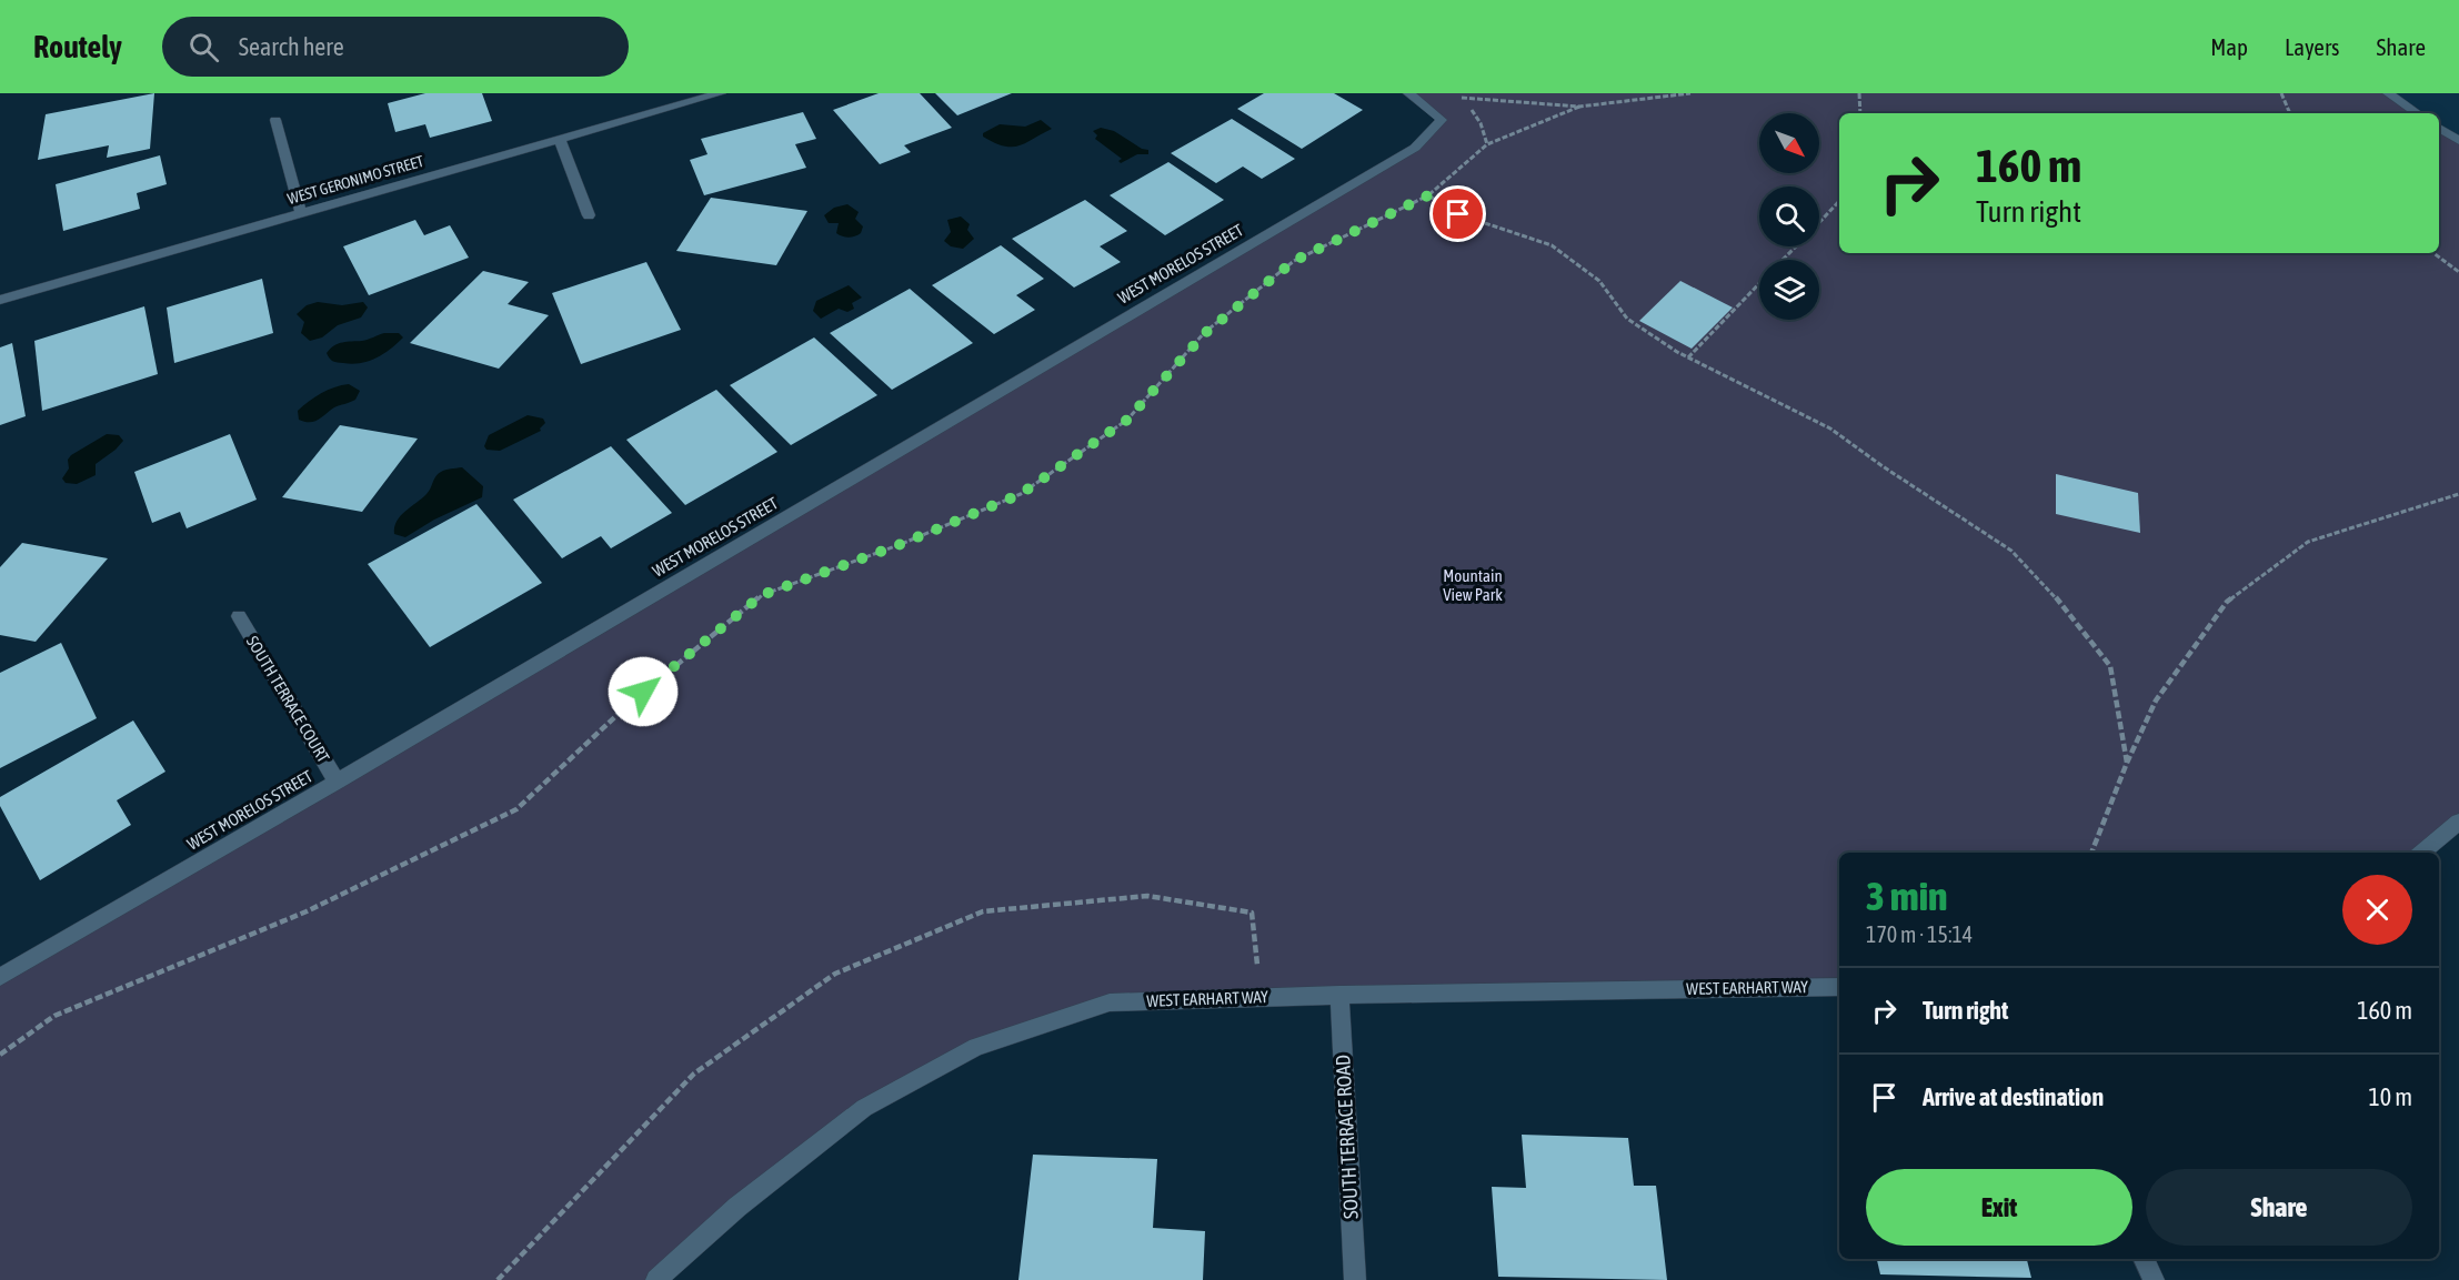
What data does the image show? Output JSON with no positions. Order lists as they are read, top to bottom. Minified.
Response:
{"streets":{"street":["WEST GERONIMO STREET","WEST MORELOS STREET","SOUTH TERRACE COURT","WEST EARHART WAY","SOUTH TERRACE ROAD"]},"crossings":[["WEST MORELOS STREET","SOUTH TERRACE COURT"],["WEST EARHART WAY","SOUTH TERRACE ROAD"]],"parks":["Mountain View Park"],"north":"bottom right","page":{"header":"Routely","search":"Search here","nav":["Map","Layers","Share"],"turn":["160 m","Turn right"],"heading":["3 min","170 m · 15:14"],"list":[{"name":"Turn right","value":"160 m"},{"name":"Arrive at destination","value":"10 m"}],"buttons":["Exit","Share"]}}
